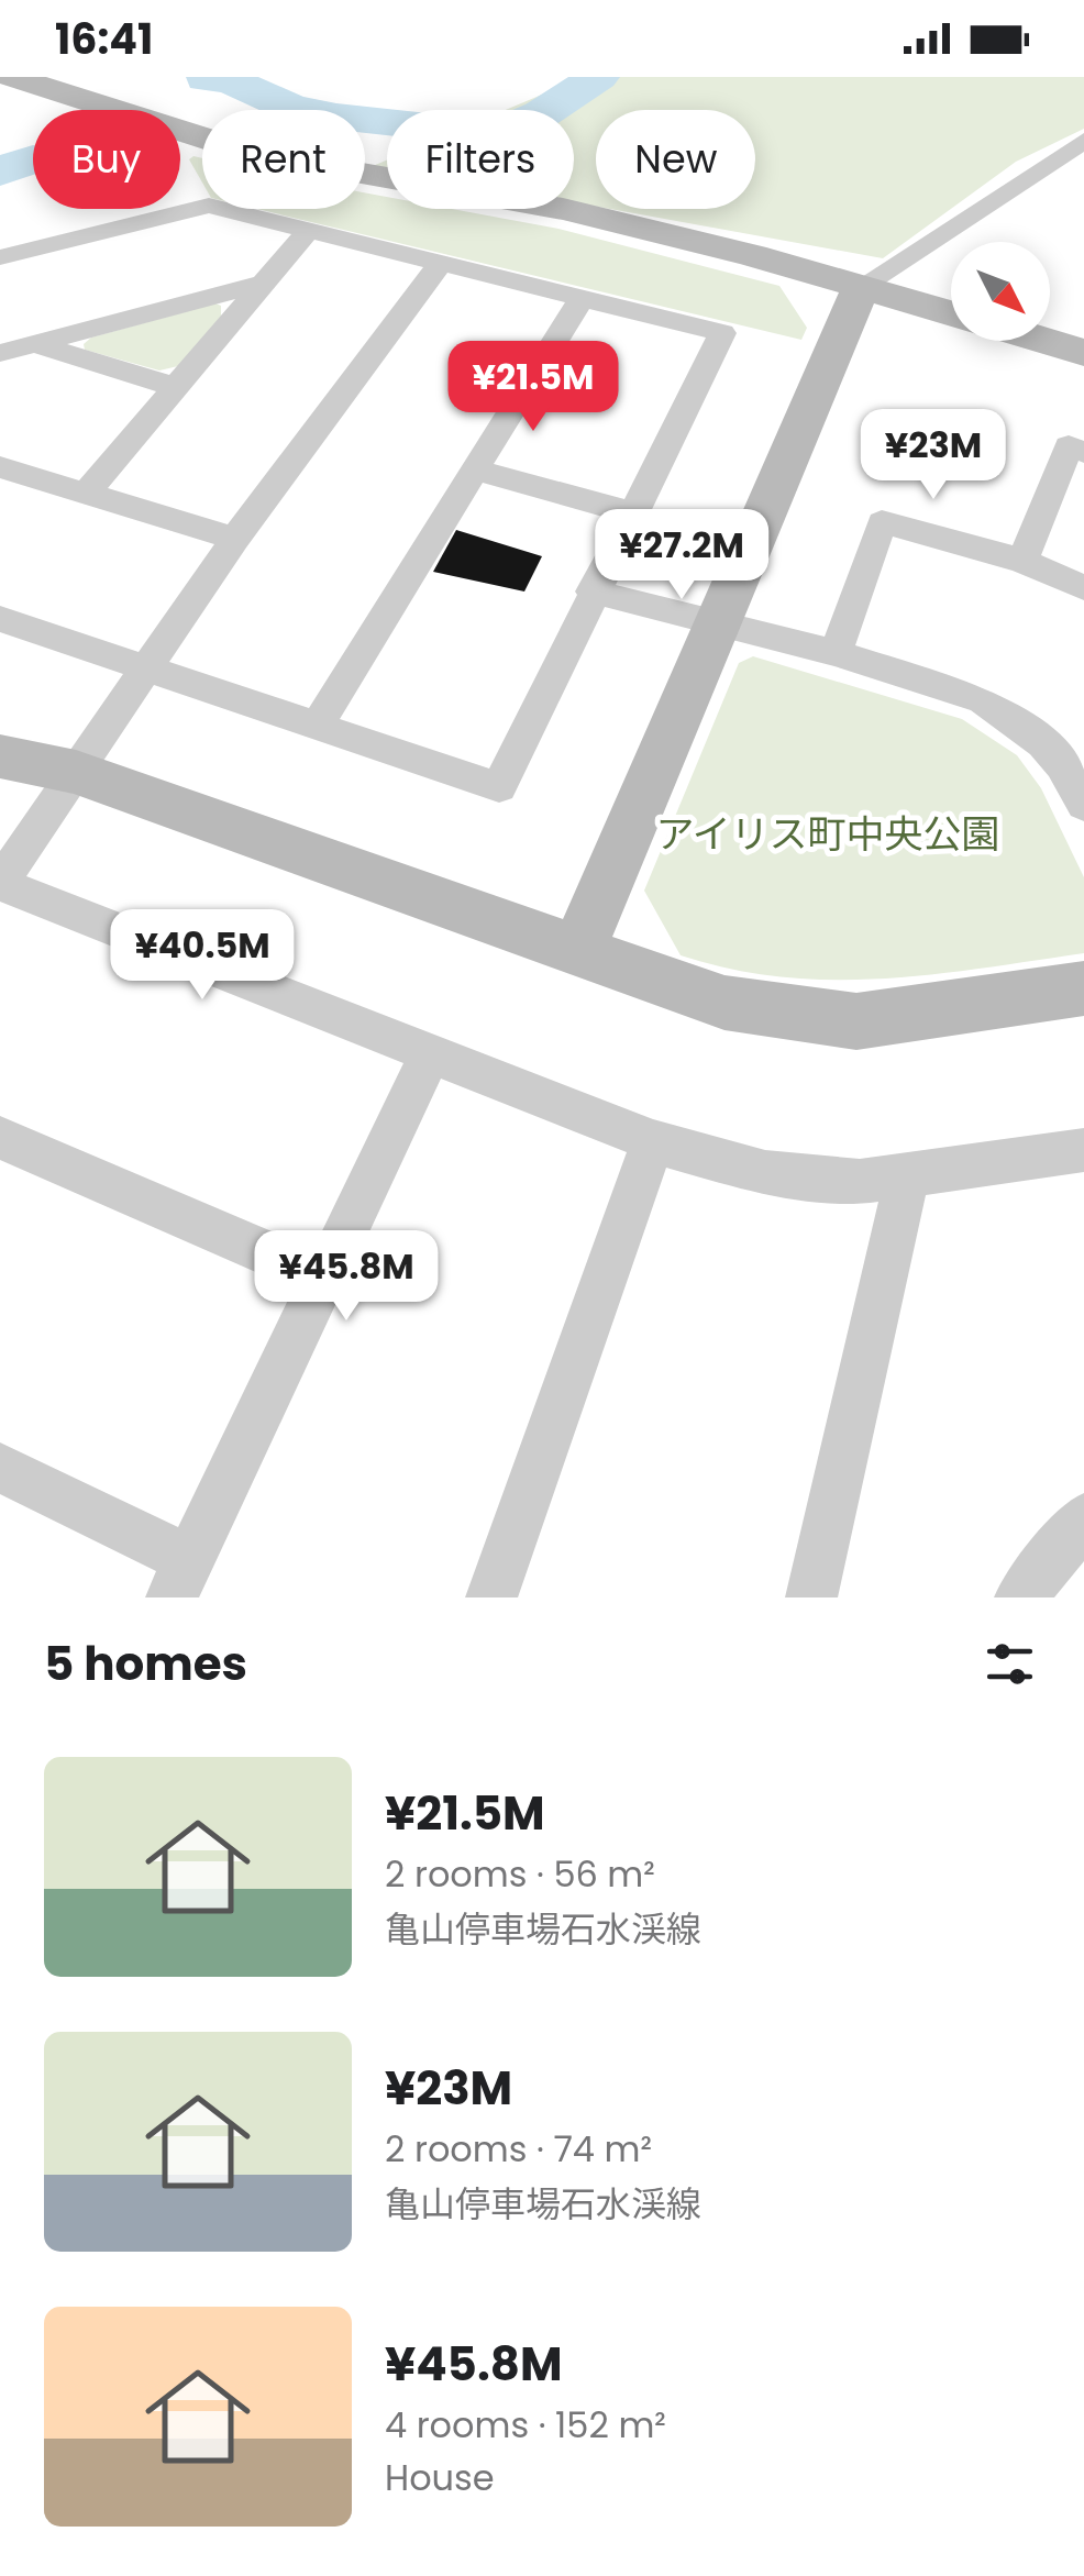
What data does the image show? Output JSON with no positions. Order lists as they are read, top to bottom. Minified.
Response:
{"parks":["アイリス町中央公園"],"north":"bottom right","page":{"status":"16:41","chip":["Buy","Rent","Filters","New"],"price":["¥21.5M","¥23M","¥27.2M","¥40.5M","¥45.8M"],"heading":"5 homes","list":[{"name":"¥21.5M","note":"2 rooms · 56 m² · 亀山停車場石水渓線"},{"name":"¥23M","note":"2 rooms · 74 m² · 亀山停車場石水渓線"},{"name":"¥45.8M","note":"4 rooms · 152 m² · House"}]}}
